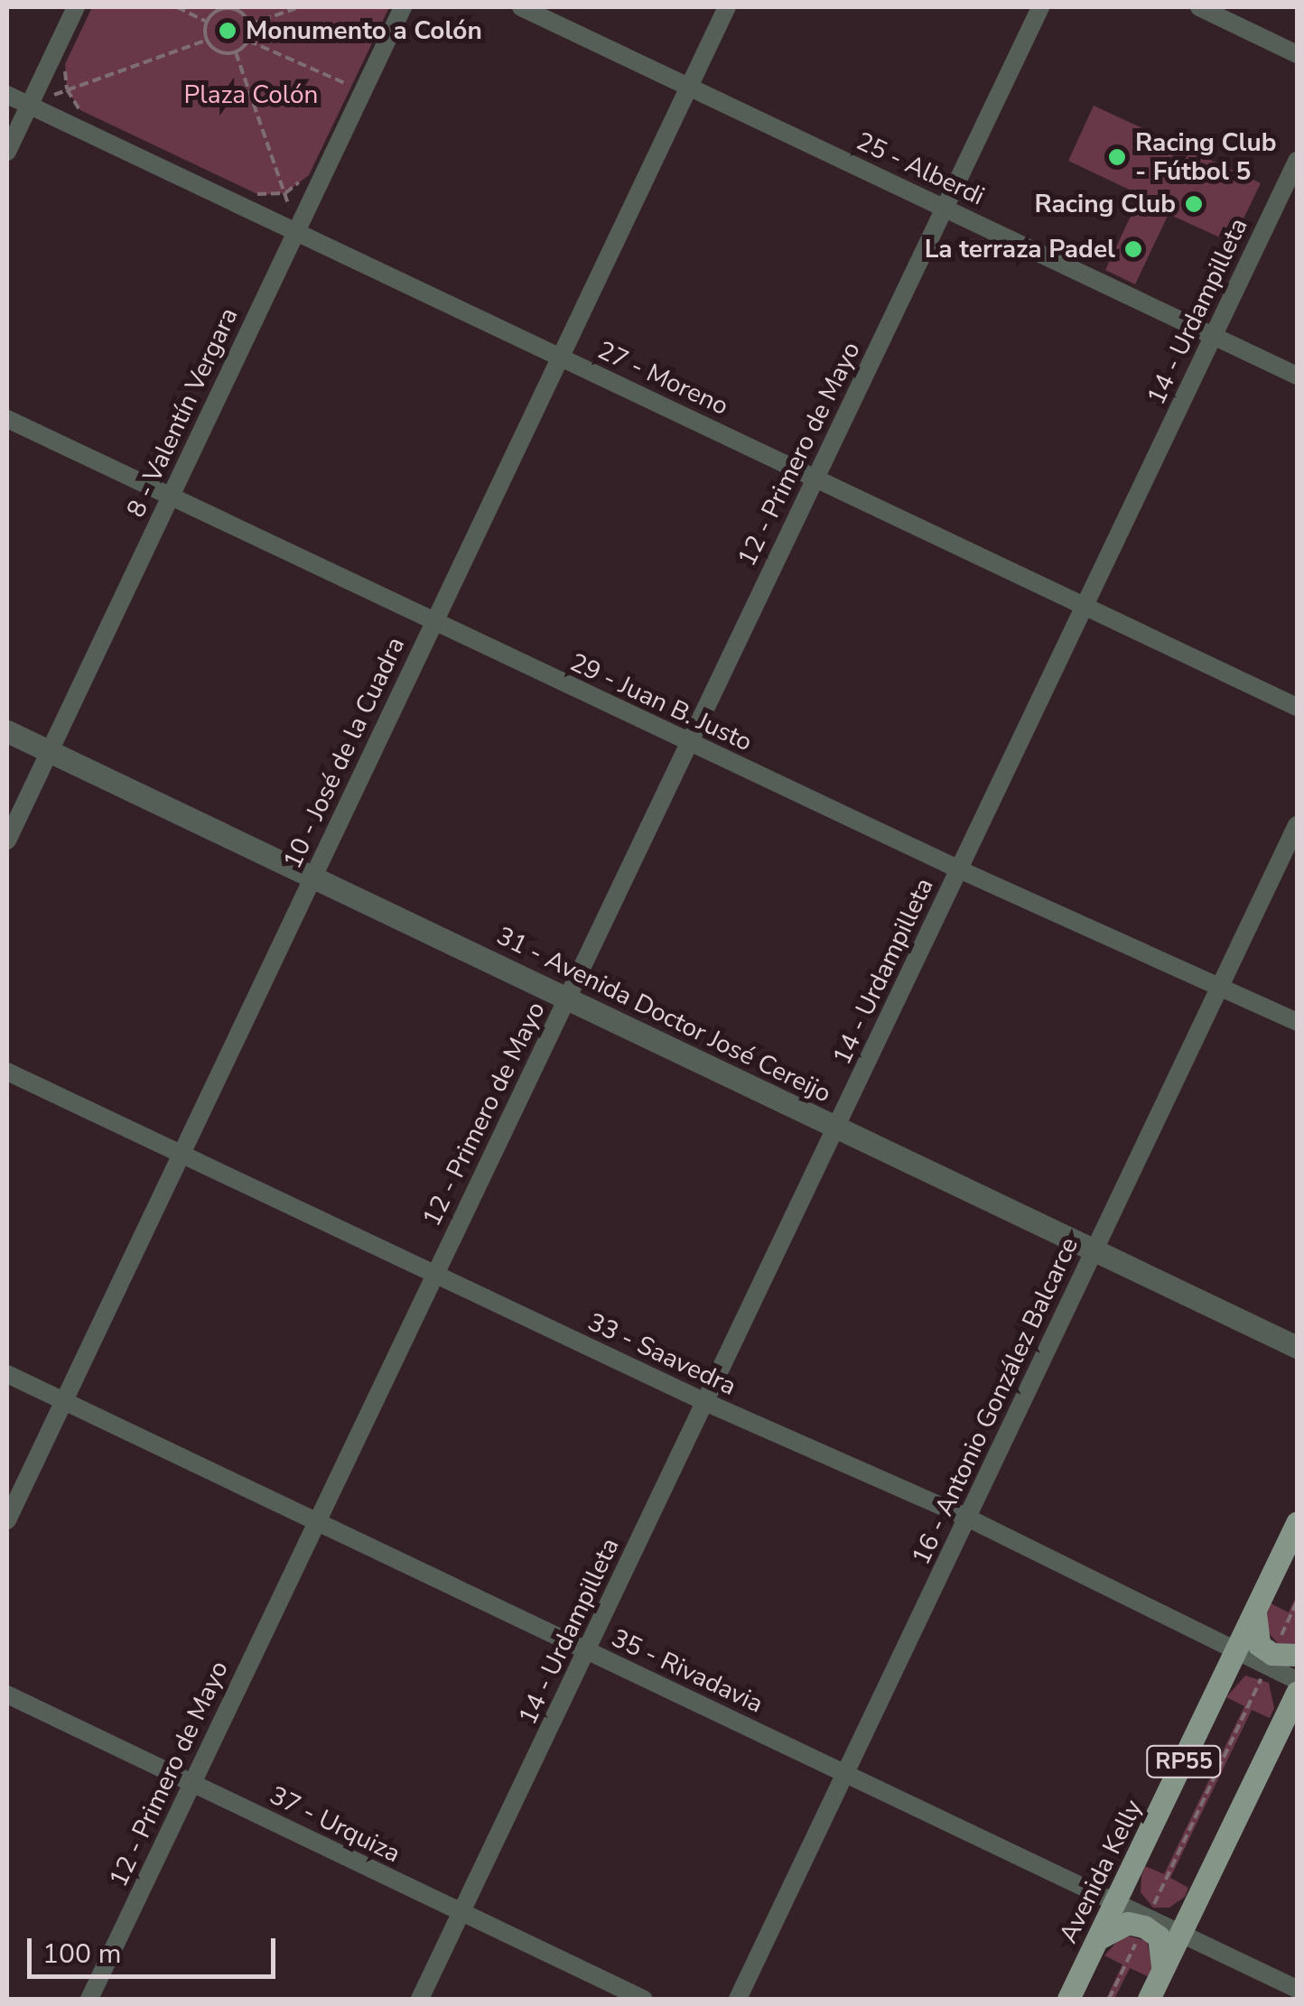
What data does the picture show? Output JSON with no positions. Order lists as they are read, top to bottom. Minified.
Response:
{"streets":{"main road":["RP55","Avenida Kelly"],"street":["25 - Alberdi","14 - Urdampilleta","27 - Moreno","8 - Valentín Vergara","12 - Primero de Mayo","29 - Juan B. Justo","10 - José de la Cuadra","31 - Avenida Doctor José Cereijo","33 - Saavedra","16 - Antonio González Balcarce","35 - Rivadavia","37 - Urquiza"]},"crossings":[["25 - Alberdi","14 - Urdampilleta"],["25 - Alberdi","12 - Primero de Mayo"],["25 - Alberdi","10 - José de la Cuadra"],["14 - Urdampilleta","27 - Moreno"],["14 - Urdampilleta","29 - Juan B. Justo"],["14 - Urdampilleta","31 - Avenida Doctor José Cereijo"],["14 - Urdampilleta","33 - Saavedra"],["14 - Urdampilleta","35 - Rivadavia"],["14 - Urdampilleta","37 - Urquiza"],["27 - Moreno","8 - Valentín Vergara"],["27 - Moreno","12 - Primero de Mayo"],["27 - Moreno","10 - José de la Cuadra"],["8 - Valentín Vergara","29 - Juan B. Justo"],["8 - Valentín Vergara","31 - Avenida Doctor José Cereijo"],["12 - Primero de Mayo","29 - Juan B. Justo"],["12 - Primero de Mayo","31 - Avenida Doctor José Cereijo"],["12 - Primero de Mayo","33 - Saavedra"],["12 - Primero de Mayo","35 - Rivadavia"],["12 - Primero de Mayo","37 - Urquiza"],["29 - Juan B. Justo","10 - José de la Cuadra"],["29 - Juan B. Justo","16 - Antonio González Balcarce"],["10 - José de la Cuadra","31 - Avenida Doctor José Cereijo"],["10 - José de la Cuadra","33 - Saavedra"],["10 - José de la Cuadra","35 - Rivadavia"],["31 - Avenida Doctor José Cereijo","16 - Antonio González Balcarce"],["33 - Saavedra","16 - Antonio González Balcarce"],["33 - Saavedra","Avenida Kelly"],["16 - Antonio González Balcarce","35 - Rivadavia"],["35 - Rivadavia","RP55"],["35 - Rivadavia","Avenida Kelly"]],"parks":["Plaza Colón"],"places":["Monumento a Colón","Racing Club - Fútbol 5","Racing Club","La terraza Padel"],"scale_bar":"100 m"}
